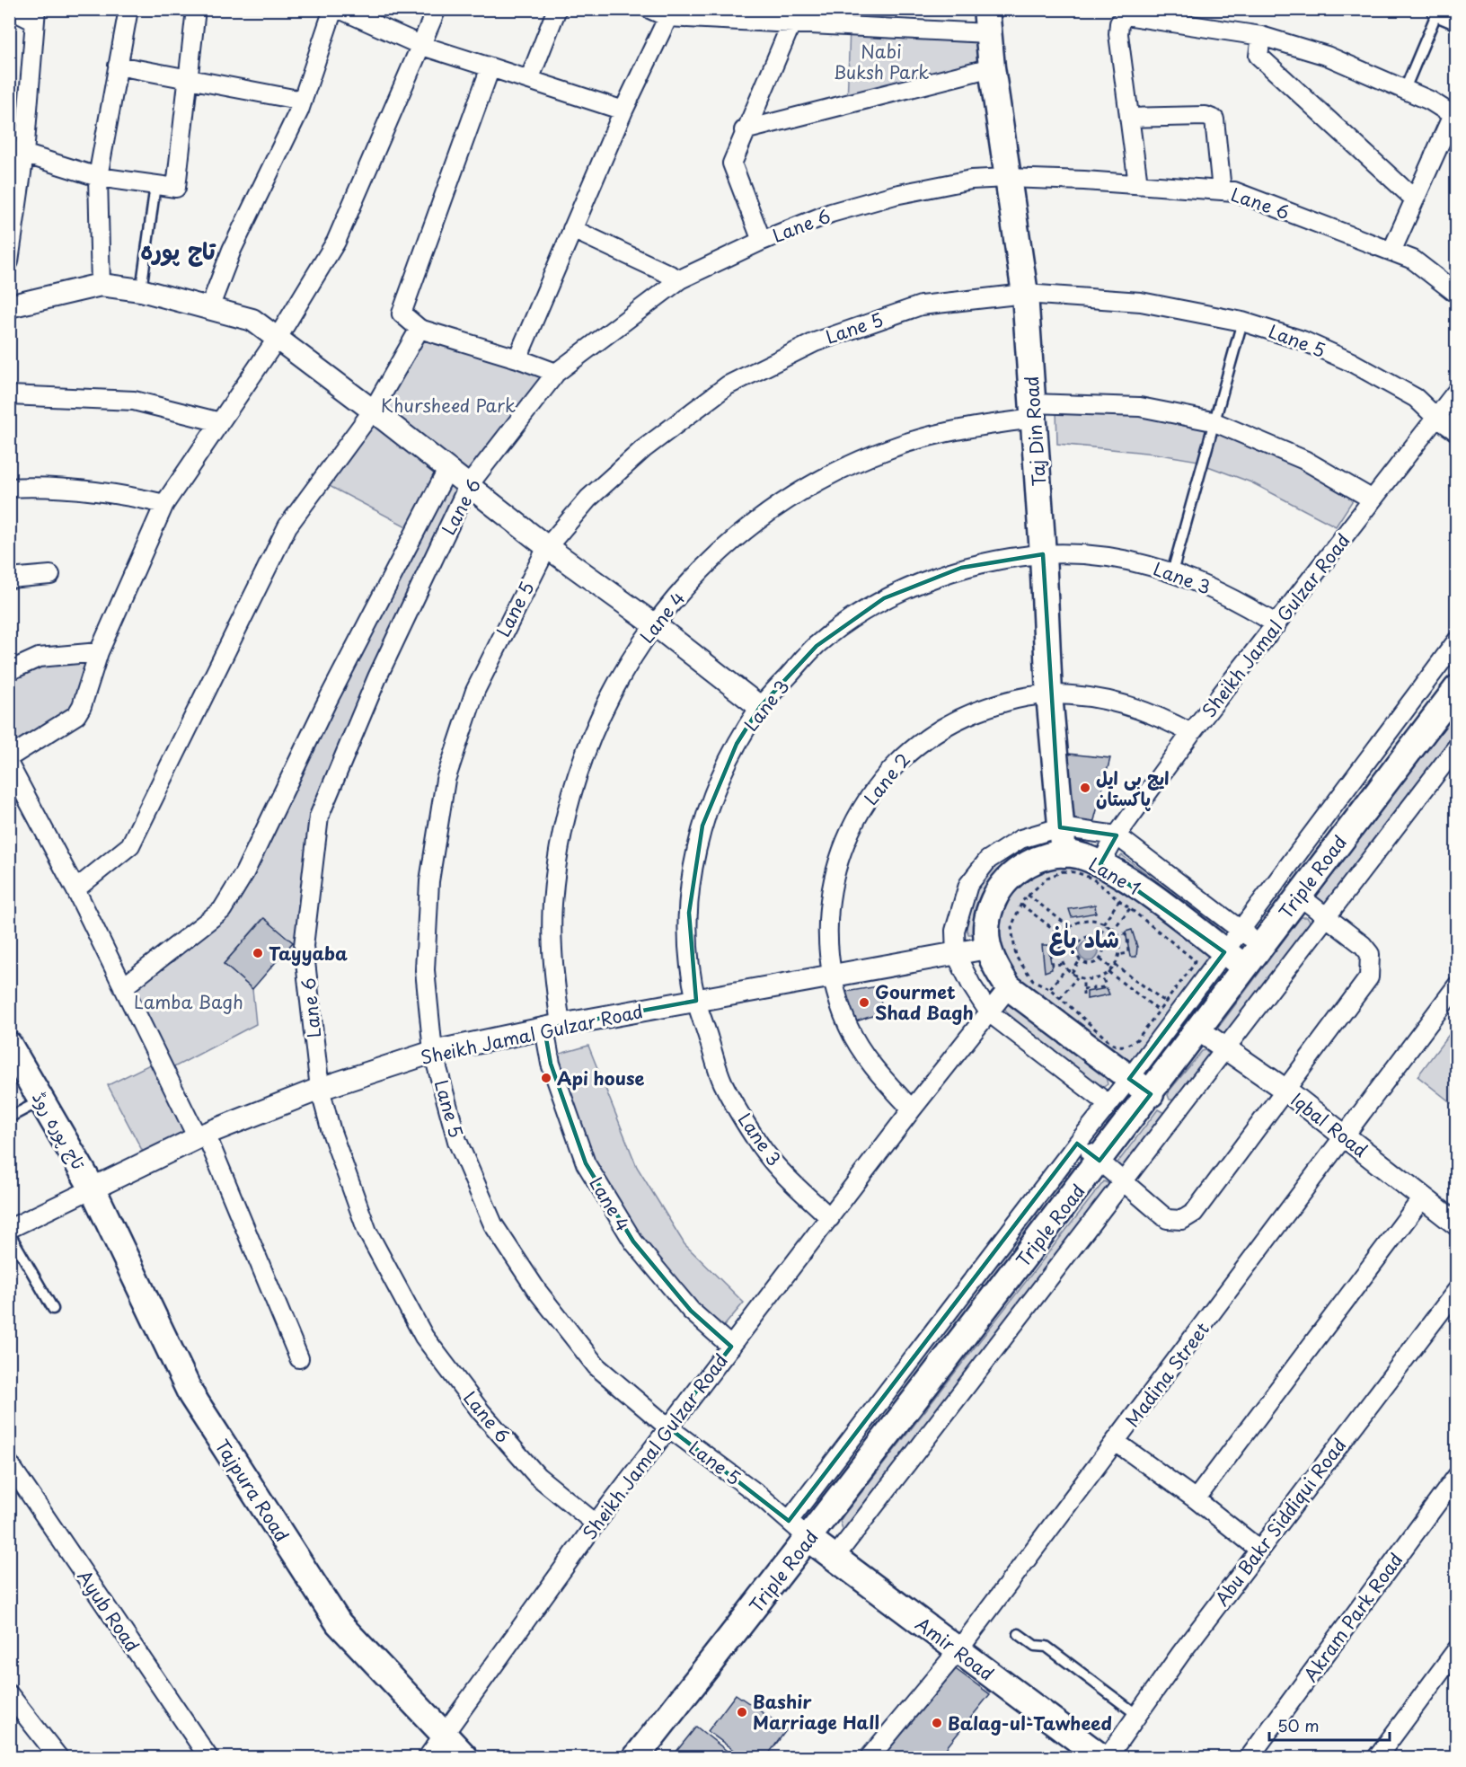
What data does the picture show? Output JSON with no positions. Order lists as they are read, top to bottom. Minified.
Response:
{"streets":{"main road":["Taj Din Road","Lane 1","Triple Road","تاج پورہ روڈ","Tajpura Road","Amir Road"],"street":["Lane 6","Lane 5","Lane 3","Lane 4","Sheikh Jamal Gulzar Road","Lane 2","Iqbal Road","Madina Street","Abu Bakr Siddiqui Road","Ayub Road","Akram Park Road"]},"crossings":[["Lane 6","Taj Din Road"],["Lane 6","Sheikh Jamal Gulzar Road"],["Lane 5","Taj Din Road"],["Lane 5","Sheikh Jamal Gulzar Road"],["Lane 5","Triple Road"],["Lane 5","Amir Road"],["Taj Din Road","Lane 3"],["Taj Din Road","Lane 4"],["Taj Din Road","Lane 2"],["Taj Din Road","Lane 1"],["Lane 3","Sheikh Jamal Gulzar Road"],["Lane 4","Sheikh Jamal Gulzar Road"],["Sheikh Jamal Gulzar Road","Lane 2"],["Sheikh Jamal Gulzar Road","Lane 1"],["Sheikh Jamal Gulzar Road","تاج پورہ روڈ"],["Sheikh Jamal Gulzar Road","Tajpura Road"],["Lane 1","Triple Road"],["Triple Road","Iqbal Road"],["Triple Road","Amir Road"],["Iqbal Road","Madina Street"],["تاج پورہ روڈ","Tajpura Road"],["Madina Street","Amir Road"]],"districts":["تاج پورہ","شاد باٰغ"],"parks":["Nabi Buksh Park","Khursheed Park","Lamba Bagh"],"places":["ایچ بی ایل پاکستان","Tayyaba","Gourmet Shad Bagh","Api house","Bashir Marriage Hall","Balag-ul-Tawheed"],"scale_bar":"50 m"}
